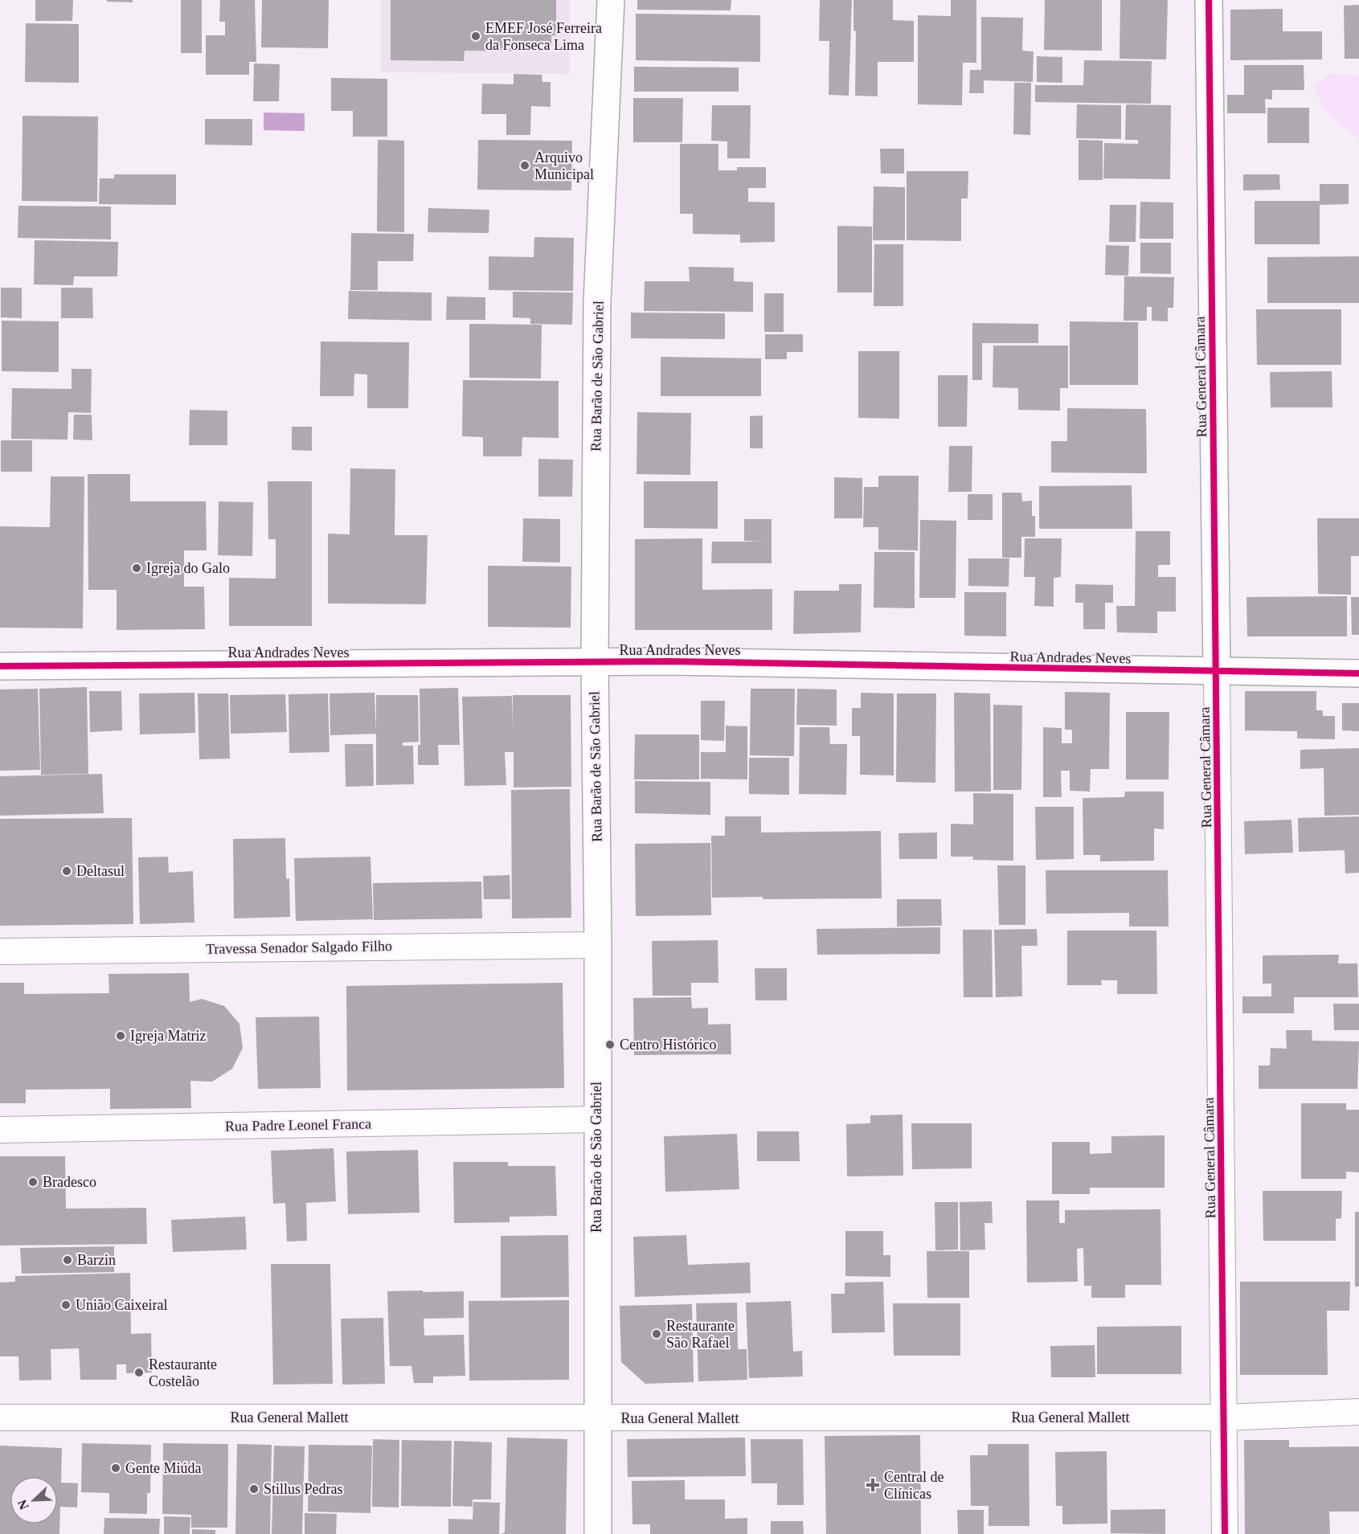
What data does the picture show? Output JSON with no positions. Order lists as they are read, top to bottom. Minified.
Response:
{"streets":{"street":["Rua Barão de São Gabriel","Rua General Câmara","Rua Andrades Neves","Travessa Senador Salgado Filho","Rua Padre Leonel Franca","Rua General Mallett"]},"crossings":[["Rua Barão de São Gabriel","Rua Andrades Neves"],["Rua Barão de São Gabriel","Travessa Senador Salgado Filho"],["Rua Barão de São Gabriel","Rua Padre Leonel Franca"],["Rua Barão de São Gabriel","Rua General Mallett"],["Rua General Câmara","Rua Andrades Neves"],["Rua General Câmara","Rua General Mallett"]],"places":{"other":["EMEF José Ferreira da Fonseca Lima","Arquivo Municipal","Igreja do Galo","Deltasul","Igreja Matriz","Centro Histórico","Bradesco","Barzin","União Caixeiral","Restaurante São Rafael","Restaurante Costelão","Gente Miúda","Stillus Pedras"],"health":["Central de Clínicas"]},"north":"bottom left"}
